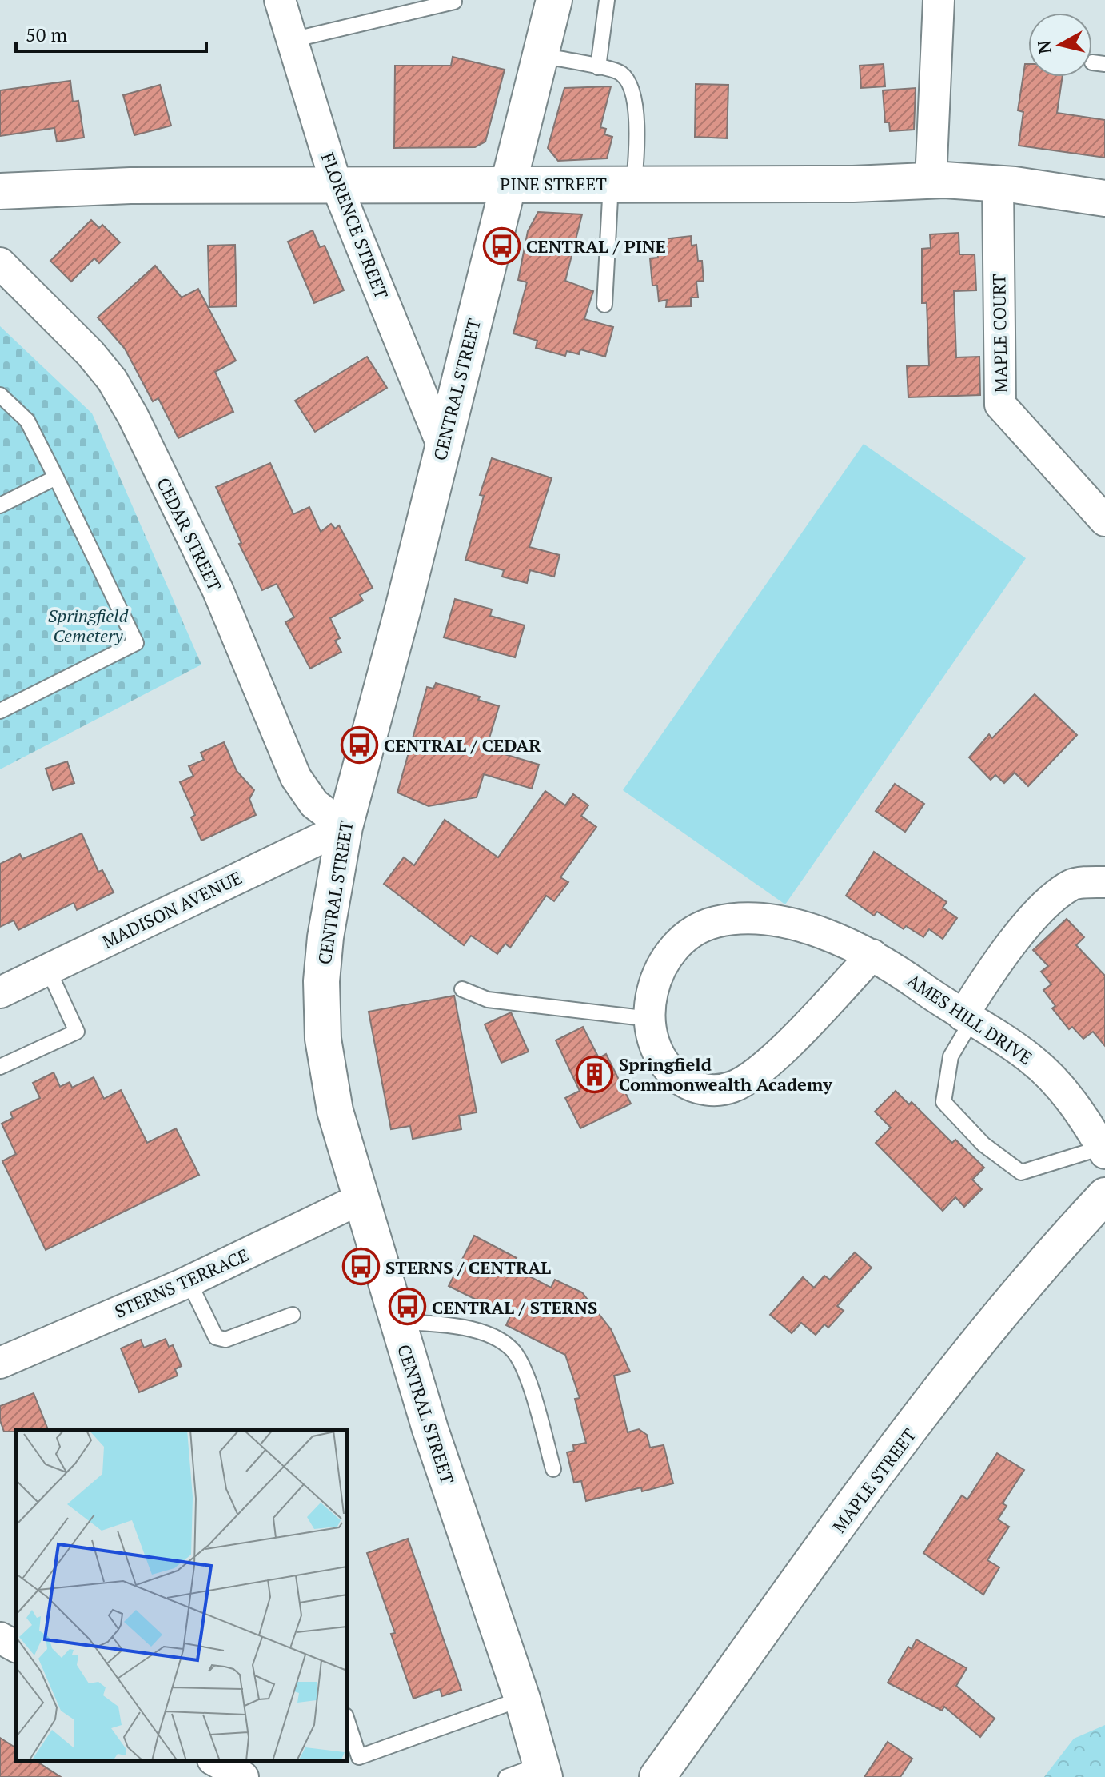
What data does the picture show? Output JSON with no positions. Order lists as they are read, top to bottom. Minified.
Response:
{"streets":{"main road":["PINE STREET","CENTRAL STREET","MAPLE STREET"],"street":["FLORENCE STREET","MAPLE COURT","CEDAR STREET","MADISON AVENUE","AMES HILL DRIVE","STERNS TERRACE"]},"crossings":[["PINE STREET","FLORENCE STREET"],["PINE STREET","MAPLE COURT"],["PINE STREET","CENTRAL STREET"],["FLORENCE STREET","CENTRAL STREET"],["CENTRAL STREET","CEDAR STREET"],["CENTRAL STREET","MADISON AVENUE"],["CENTRAL STREET","STERNS TERRACE"],["CEDAR STREET","MADISON AVENUE"]],"parks":["Springfield Cemetery"],"places":{"bus stop":["CENTRAL / PINE","CENTRAL / CEDAR","STERNS / CENTRAL","CENTRAL / STERNS"],"building":["Springfield Commonwealth Academy"]},"scale_bar":"50 m","north":"left"}
